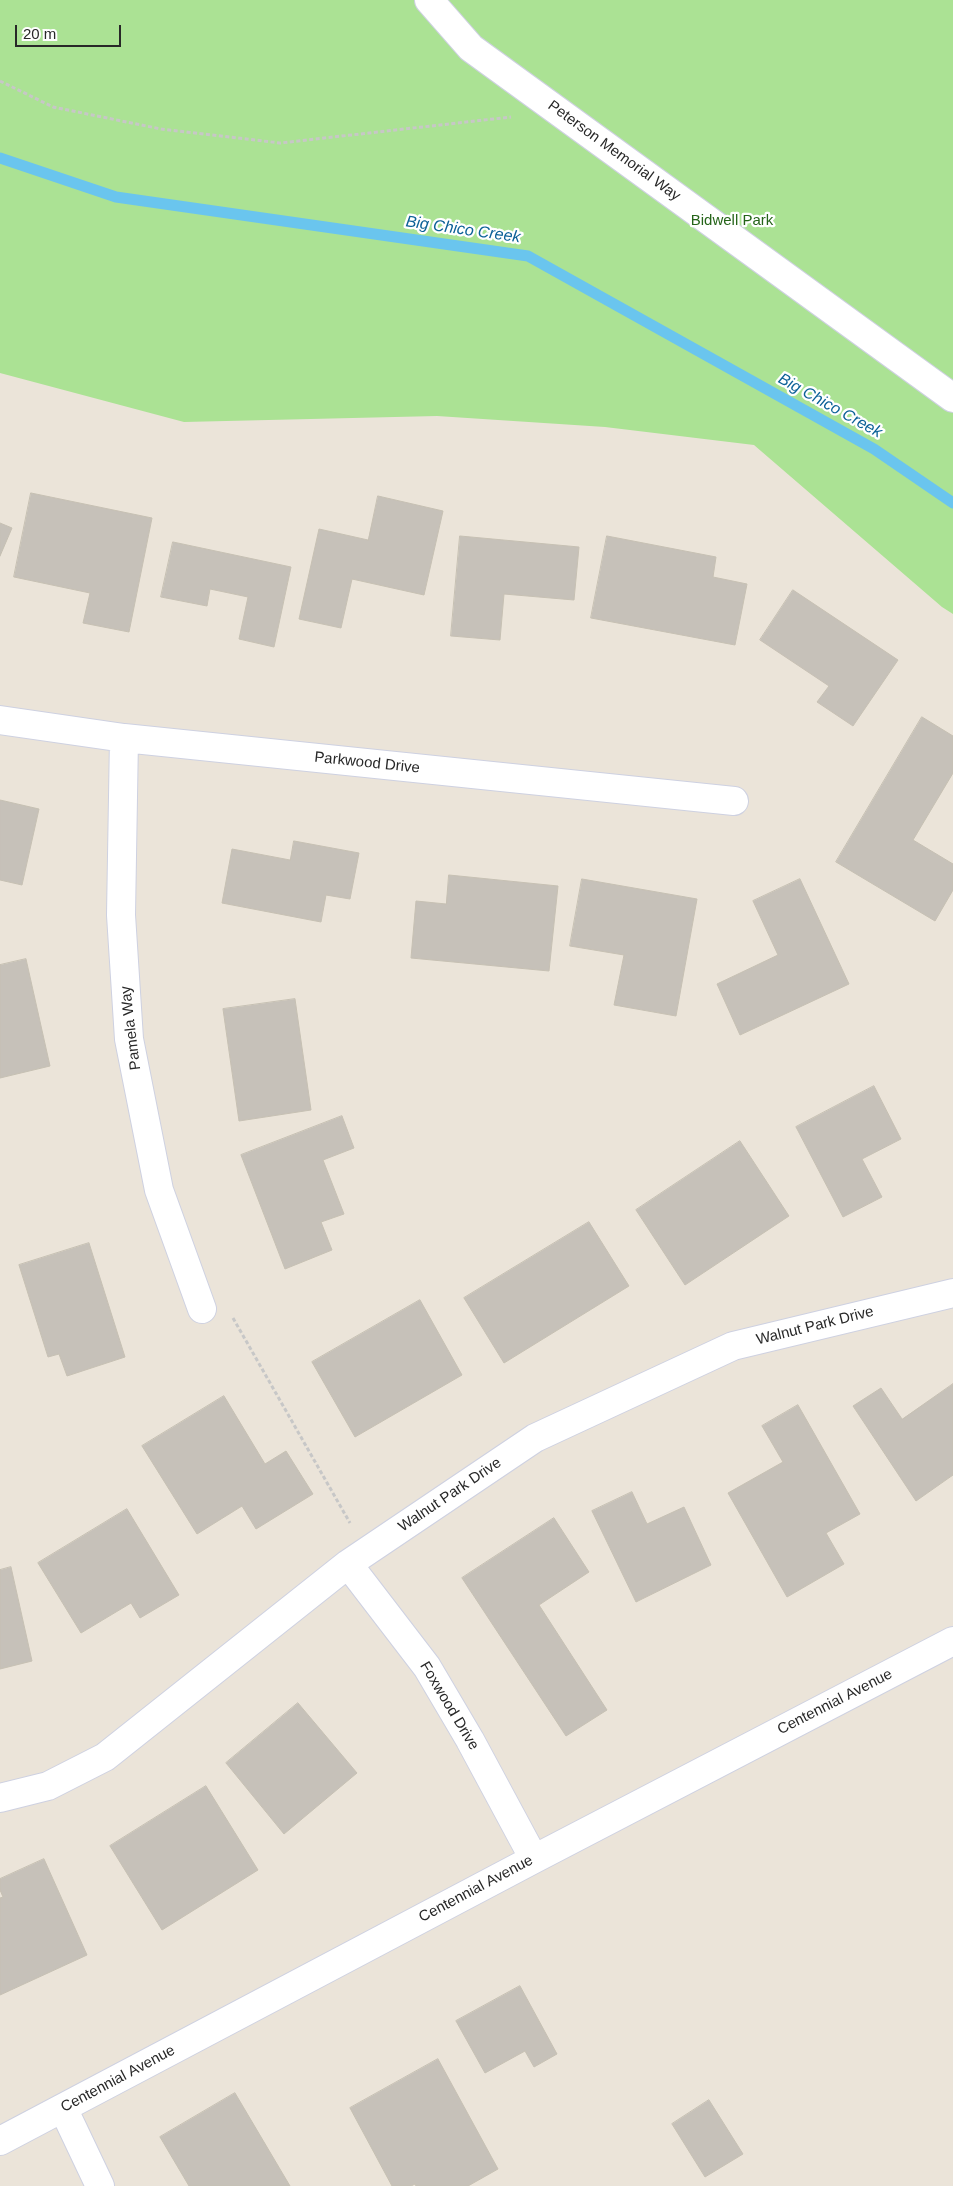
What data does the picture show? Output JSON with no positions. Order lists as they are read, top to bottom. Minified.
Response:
{"streets":{"street":["Peterson Memorial Way","Parkwood Drive","Pamela Way","Walnut Park Drive","Centennial Avenue","Foxwood Drive"]},"crossings":[["Parkwood Drive","Pamela Way"],["Walnut Park Drive","Foxwood Drive"],["Centennial Avenue","Foxwood Drive"]],"water":["Big Chico Creek"],"parks":["Bidwell Park"],"scale_bar":"20 m"}
